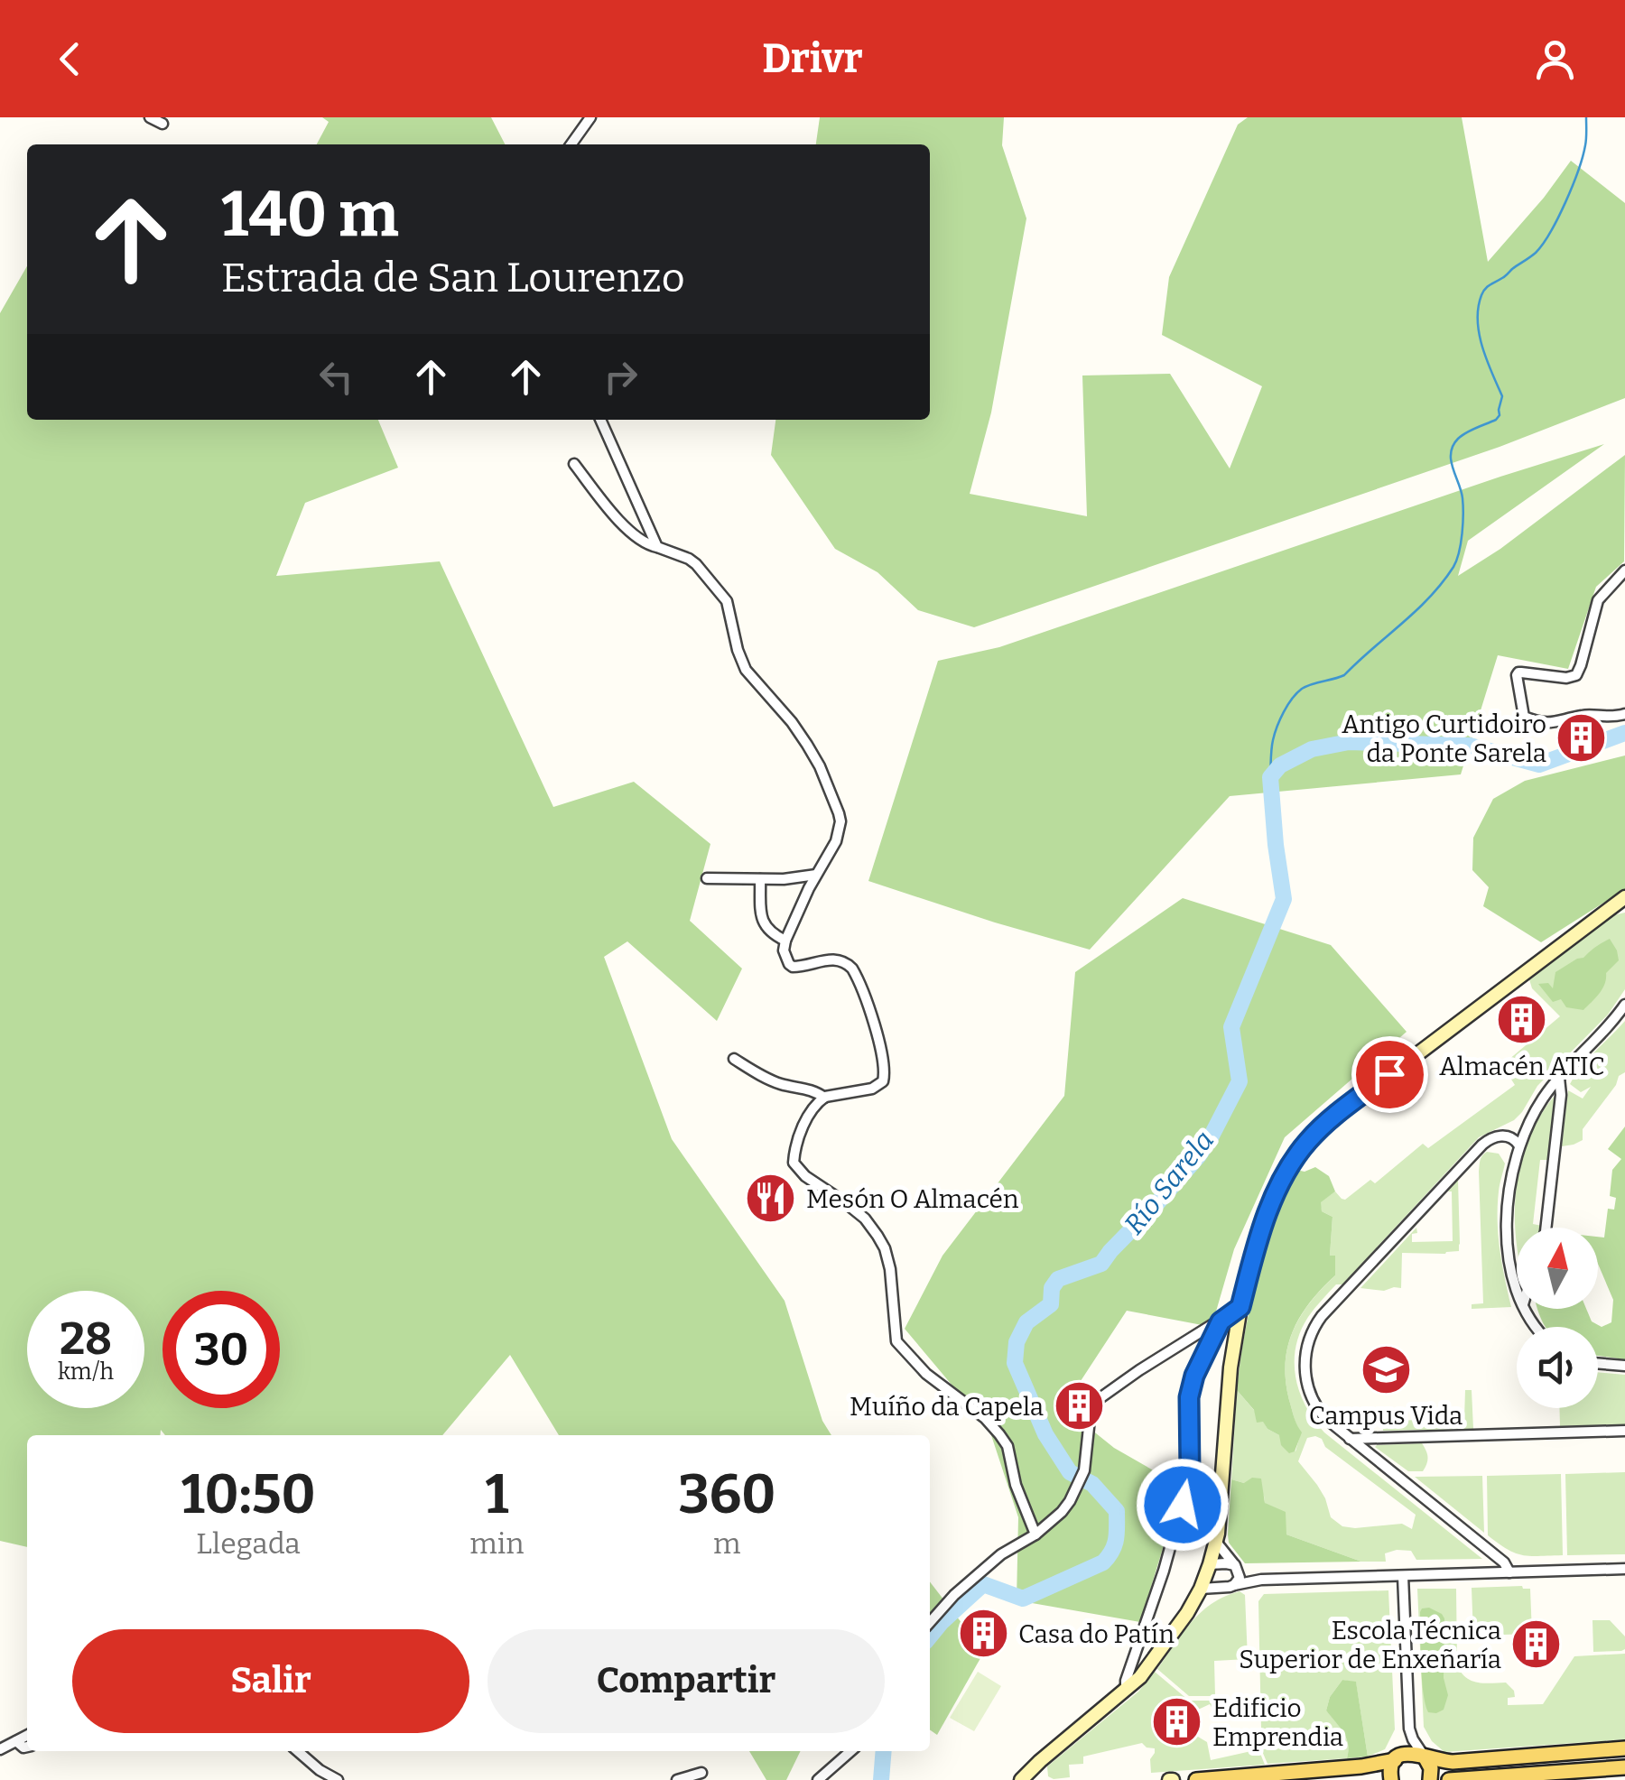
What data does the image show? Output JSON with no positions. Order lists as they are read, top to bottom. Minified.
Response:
{"water":["Río Sarela"],"places":{"building":["Antigo Curtidoiro da Ponte Sarela","Almacén ATIC","Muíño da Capela","Casa do Patín","Escola Técnica Superior de Enxeñaría","Edificio Emprendia"],"restaurant":["Mesón O Almacén"],"school or university":["Campus Vida"]},"north":"top","page":{"header":"Drivr","turn":["140 m","Estrada de San Lourenzo"],"speed":"28 km/h","limit":"30","eta":["10:50","Llegada","1","min","360","m"],"buttons":["Salir","Compartir"]}}
